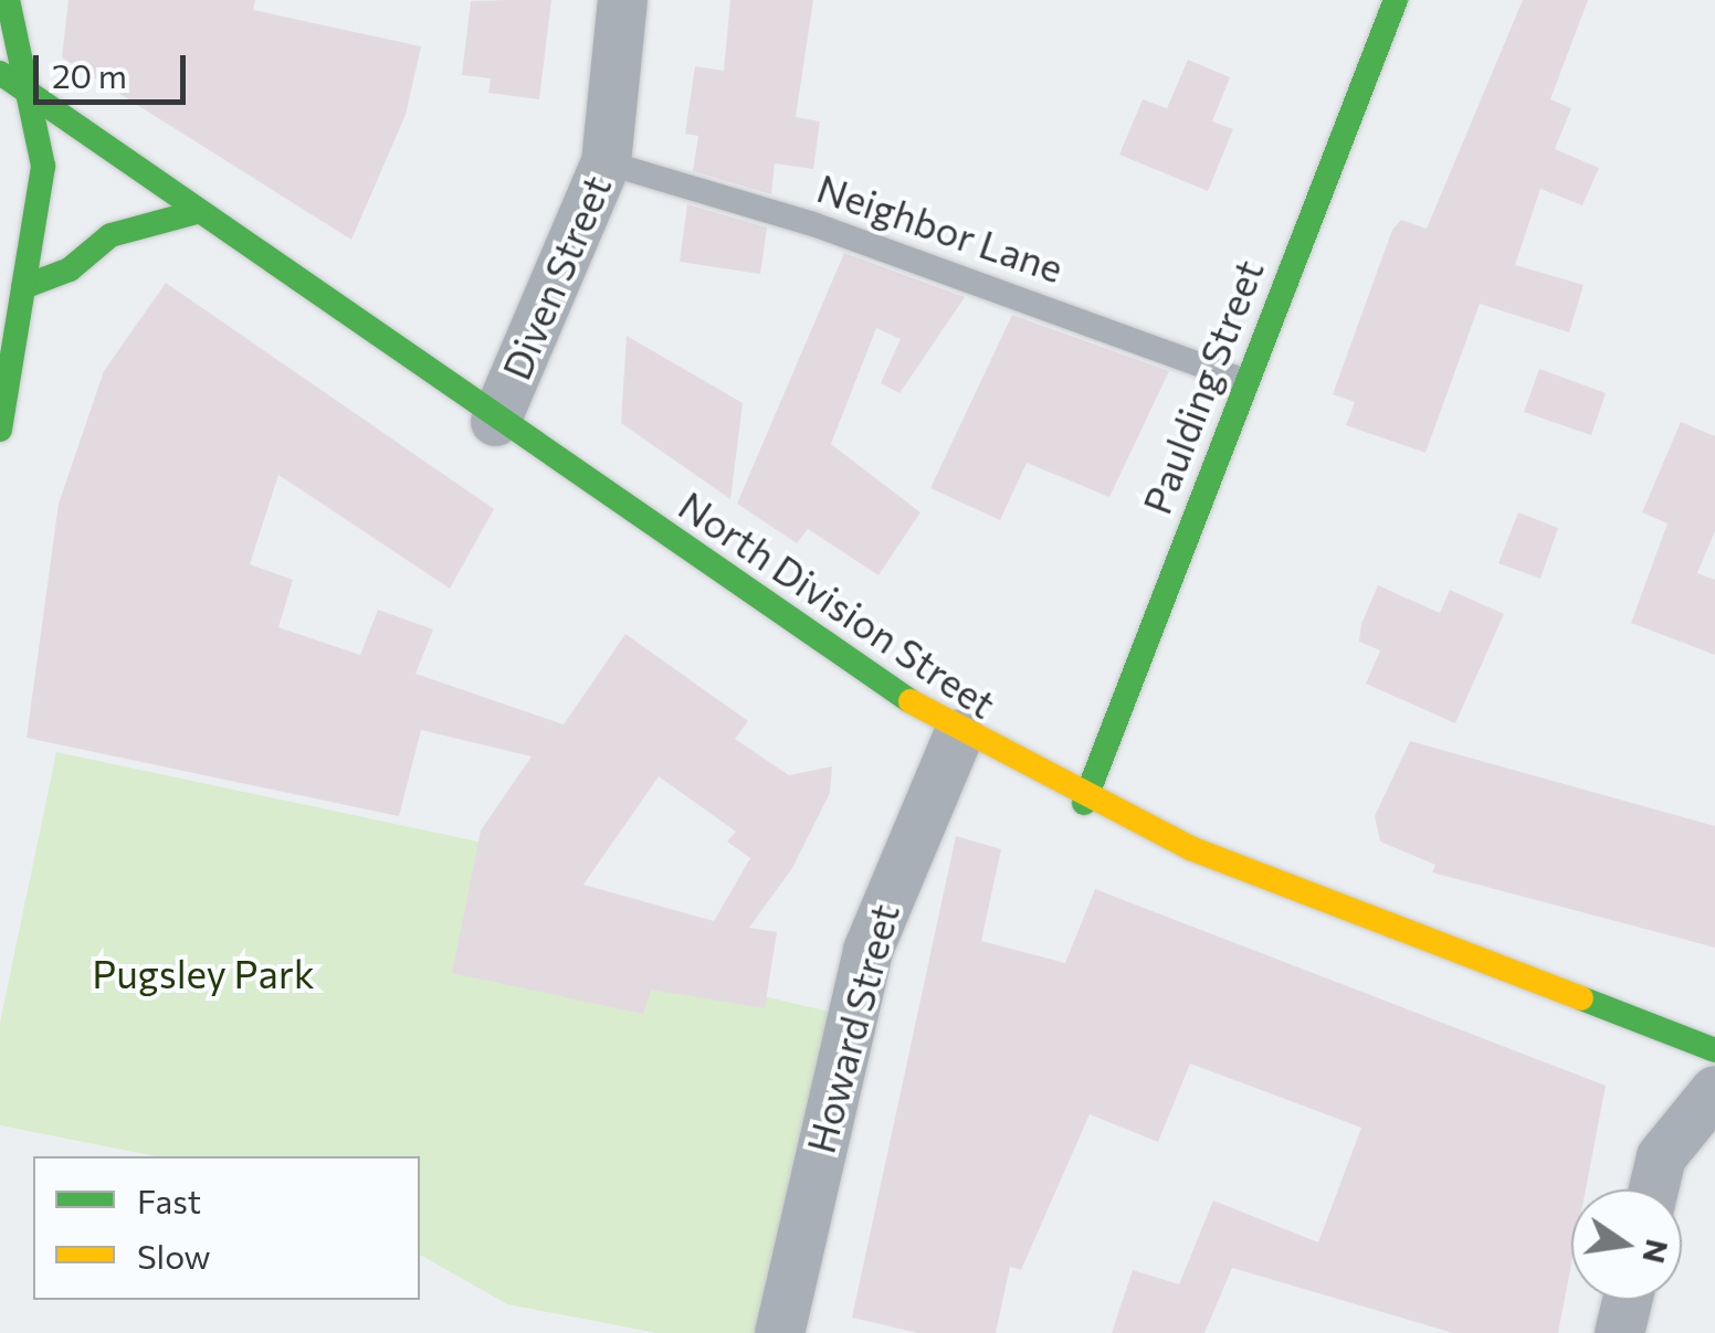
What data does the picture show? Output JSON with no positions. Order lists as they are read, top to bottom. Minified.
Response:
{"streets":{"street":["Diven Street","Paulding Street","North Division Street","Howard Street"],"lane":["Neighbor Lane"]},"crossings":[["Neighbor Lane","Diven Street"],["Neighbor Lane","Paulding Street"],["Diven Street","North Division Street"],["Paulding Street","North Division Street"],["North Division Street","Howard Street"]],"parks":["Pugsley Park"],"legend":["Fast","Slow"],"scale_bar":"20 m","north":"right"}
